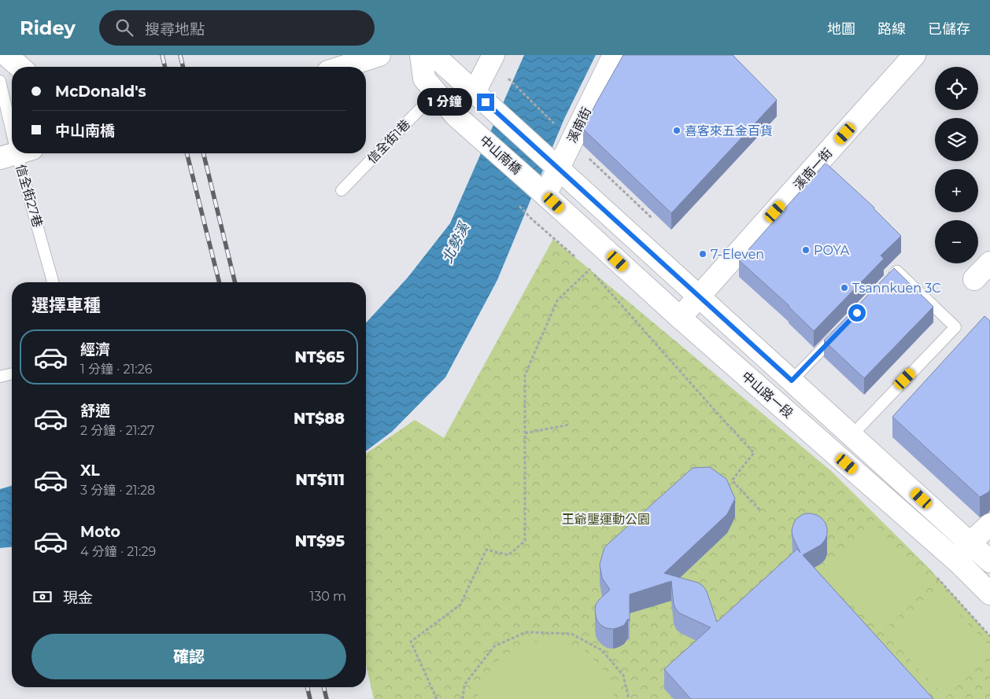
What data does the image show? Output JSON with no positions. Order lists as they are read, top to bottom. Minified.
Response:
{"streets":{"street":["溪南街","中山南橋","溪南一街","中山路一段"],"lane":["信全街1巷","信全街27巷"]},"crossings":[["溪南街","中山南橋"],["溪南街","中山路一段"],["信全街1巷","中山南橋"],["中山南橋","中山路一段"],["溪南一街","中山路一段"]],"water":["北勢溪"],"parks":["王爺壟運動公園"],"places":["喜客來五金百貨","POYA","7-Eleven","Tsannkuen 3C"],"page":{"header":"Ridey","search":"搜尋地點","nav":["地圖","路線","已儲存"],"map_buttons":["+","−"],"banner":["McDonald's","中山南橋"],"bubble":"1 分鐘","heading":"選擇車種","list":[{"name":"經濟","note":"1 分鐘 · 21:26","value":"NT$65"},{"name":"舒適","note":"2 分鐘 · 21:27","value":"NT$88"},{"name":"XL","note":"3 分鐘 · 21:28","value":"NT$111"},{"name":"Moto","note":"4 分鐘 · 21:29","value":"NT$95"}],"pay":["現金","130 m"],"buttons":"確認"}}
